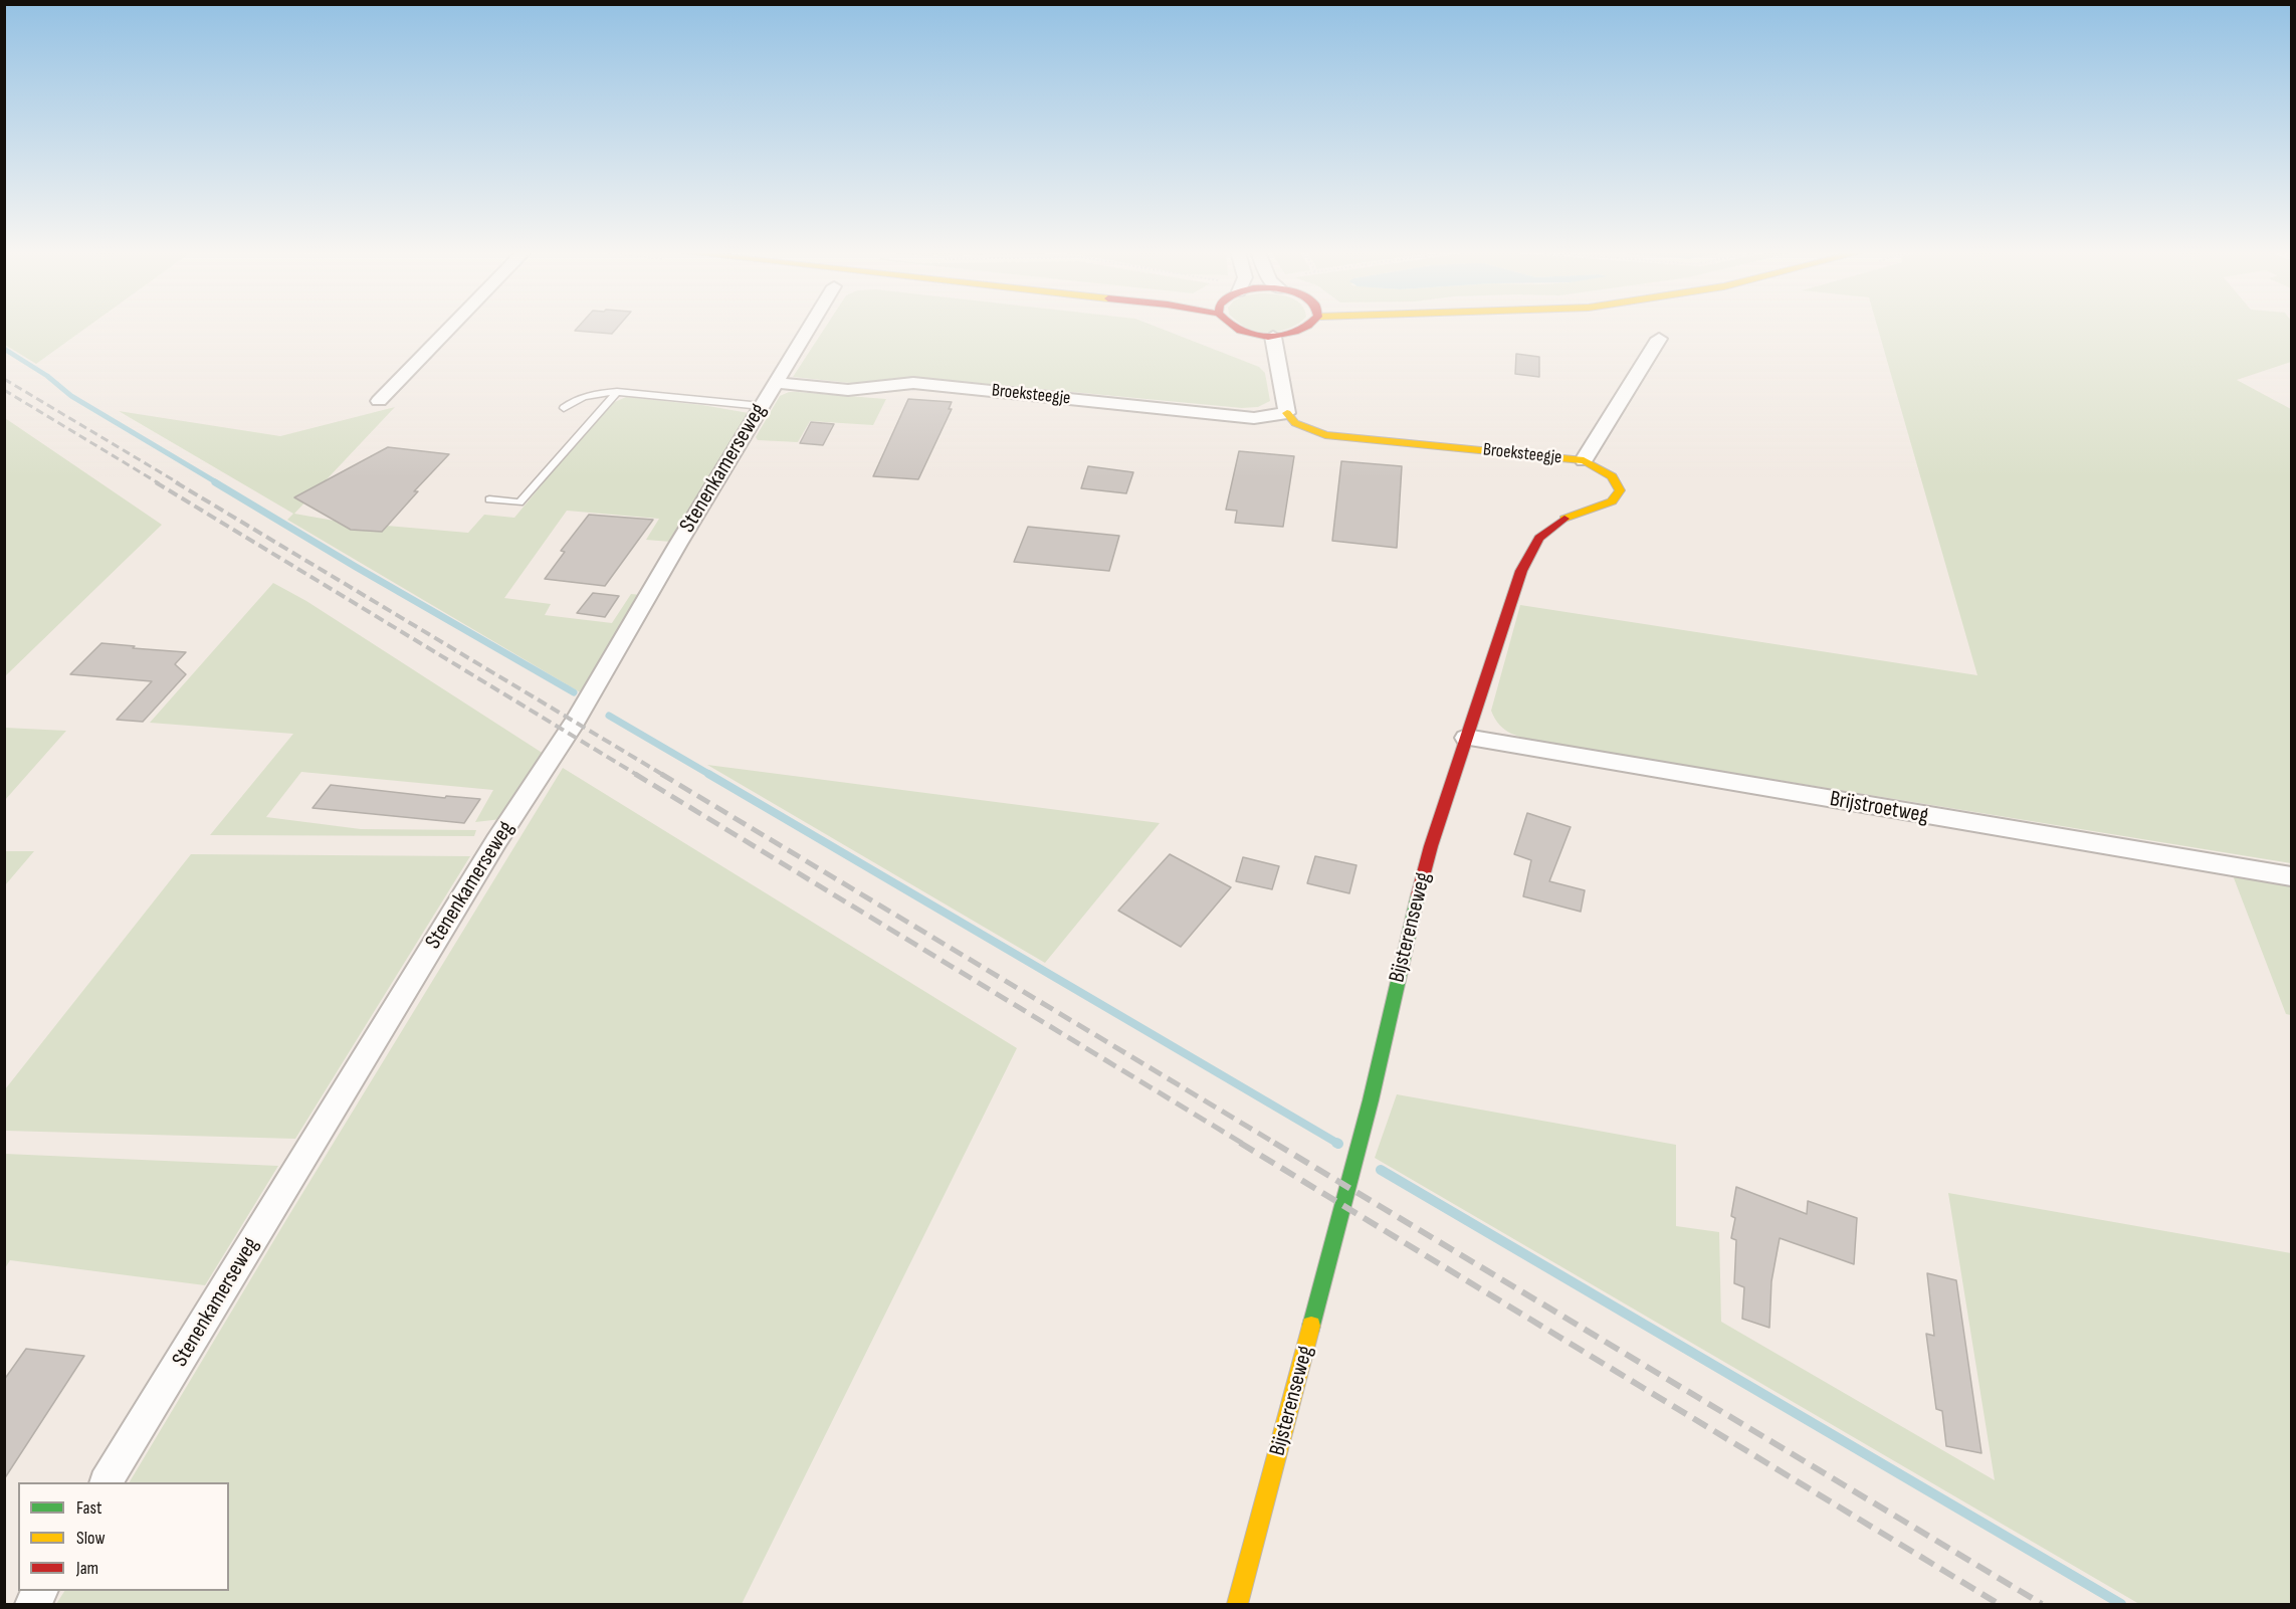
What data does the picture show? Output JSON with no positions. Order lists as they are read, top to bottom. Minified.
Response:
{"streets":{"street":["Broeksteegje","Stenenkamerseweg","Brijstroetweg","Bijsterenseweg"]},"crossings":[["Broeksteegje","Stenenkamerseweg"],["Broeksteegje","Bijsterenseweg"],["Brijstroetweg","Bijsterenseweg"]],"legend":["Fast","Slow","Jam"]}
